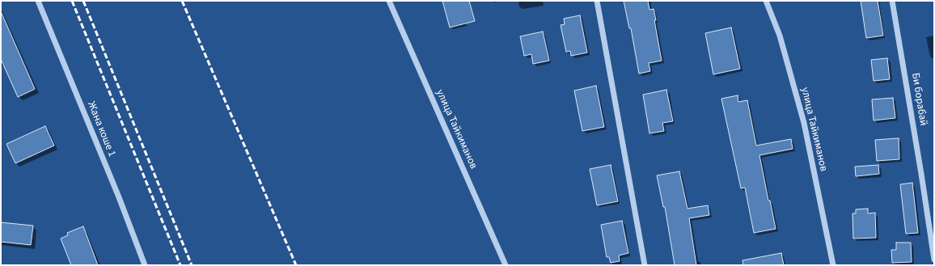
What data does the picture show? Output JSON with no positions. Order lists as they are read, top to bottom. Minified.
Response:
{"streets":{"street":["Би борабай","Жана коше 1","улица Тайкиманов"]}}
